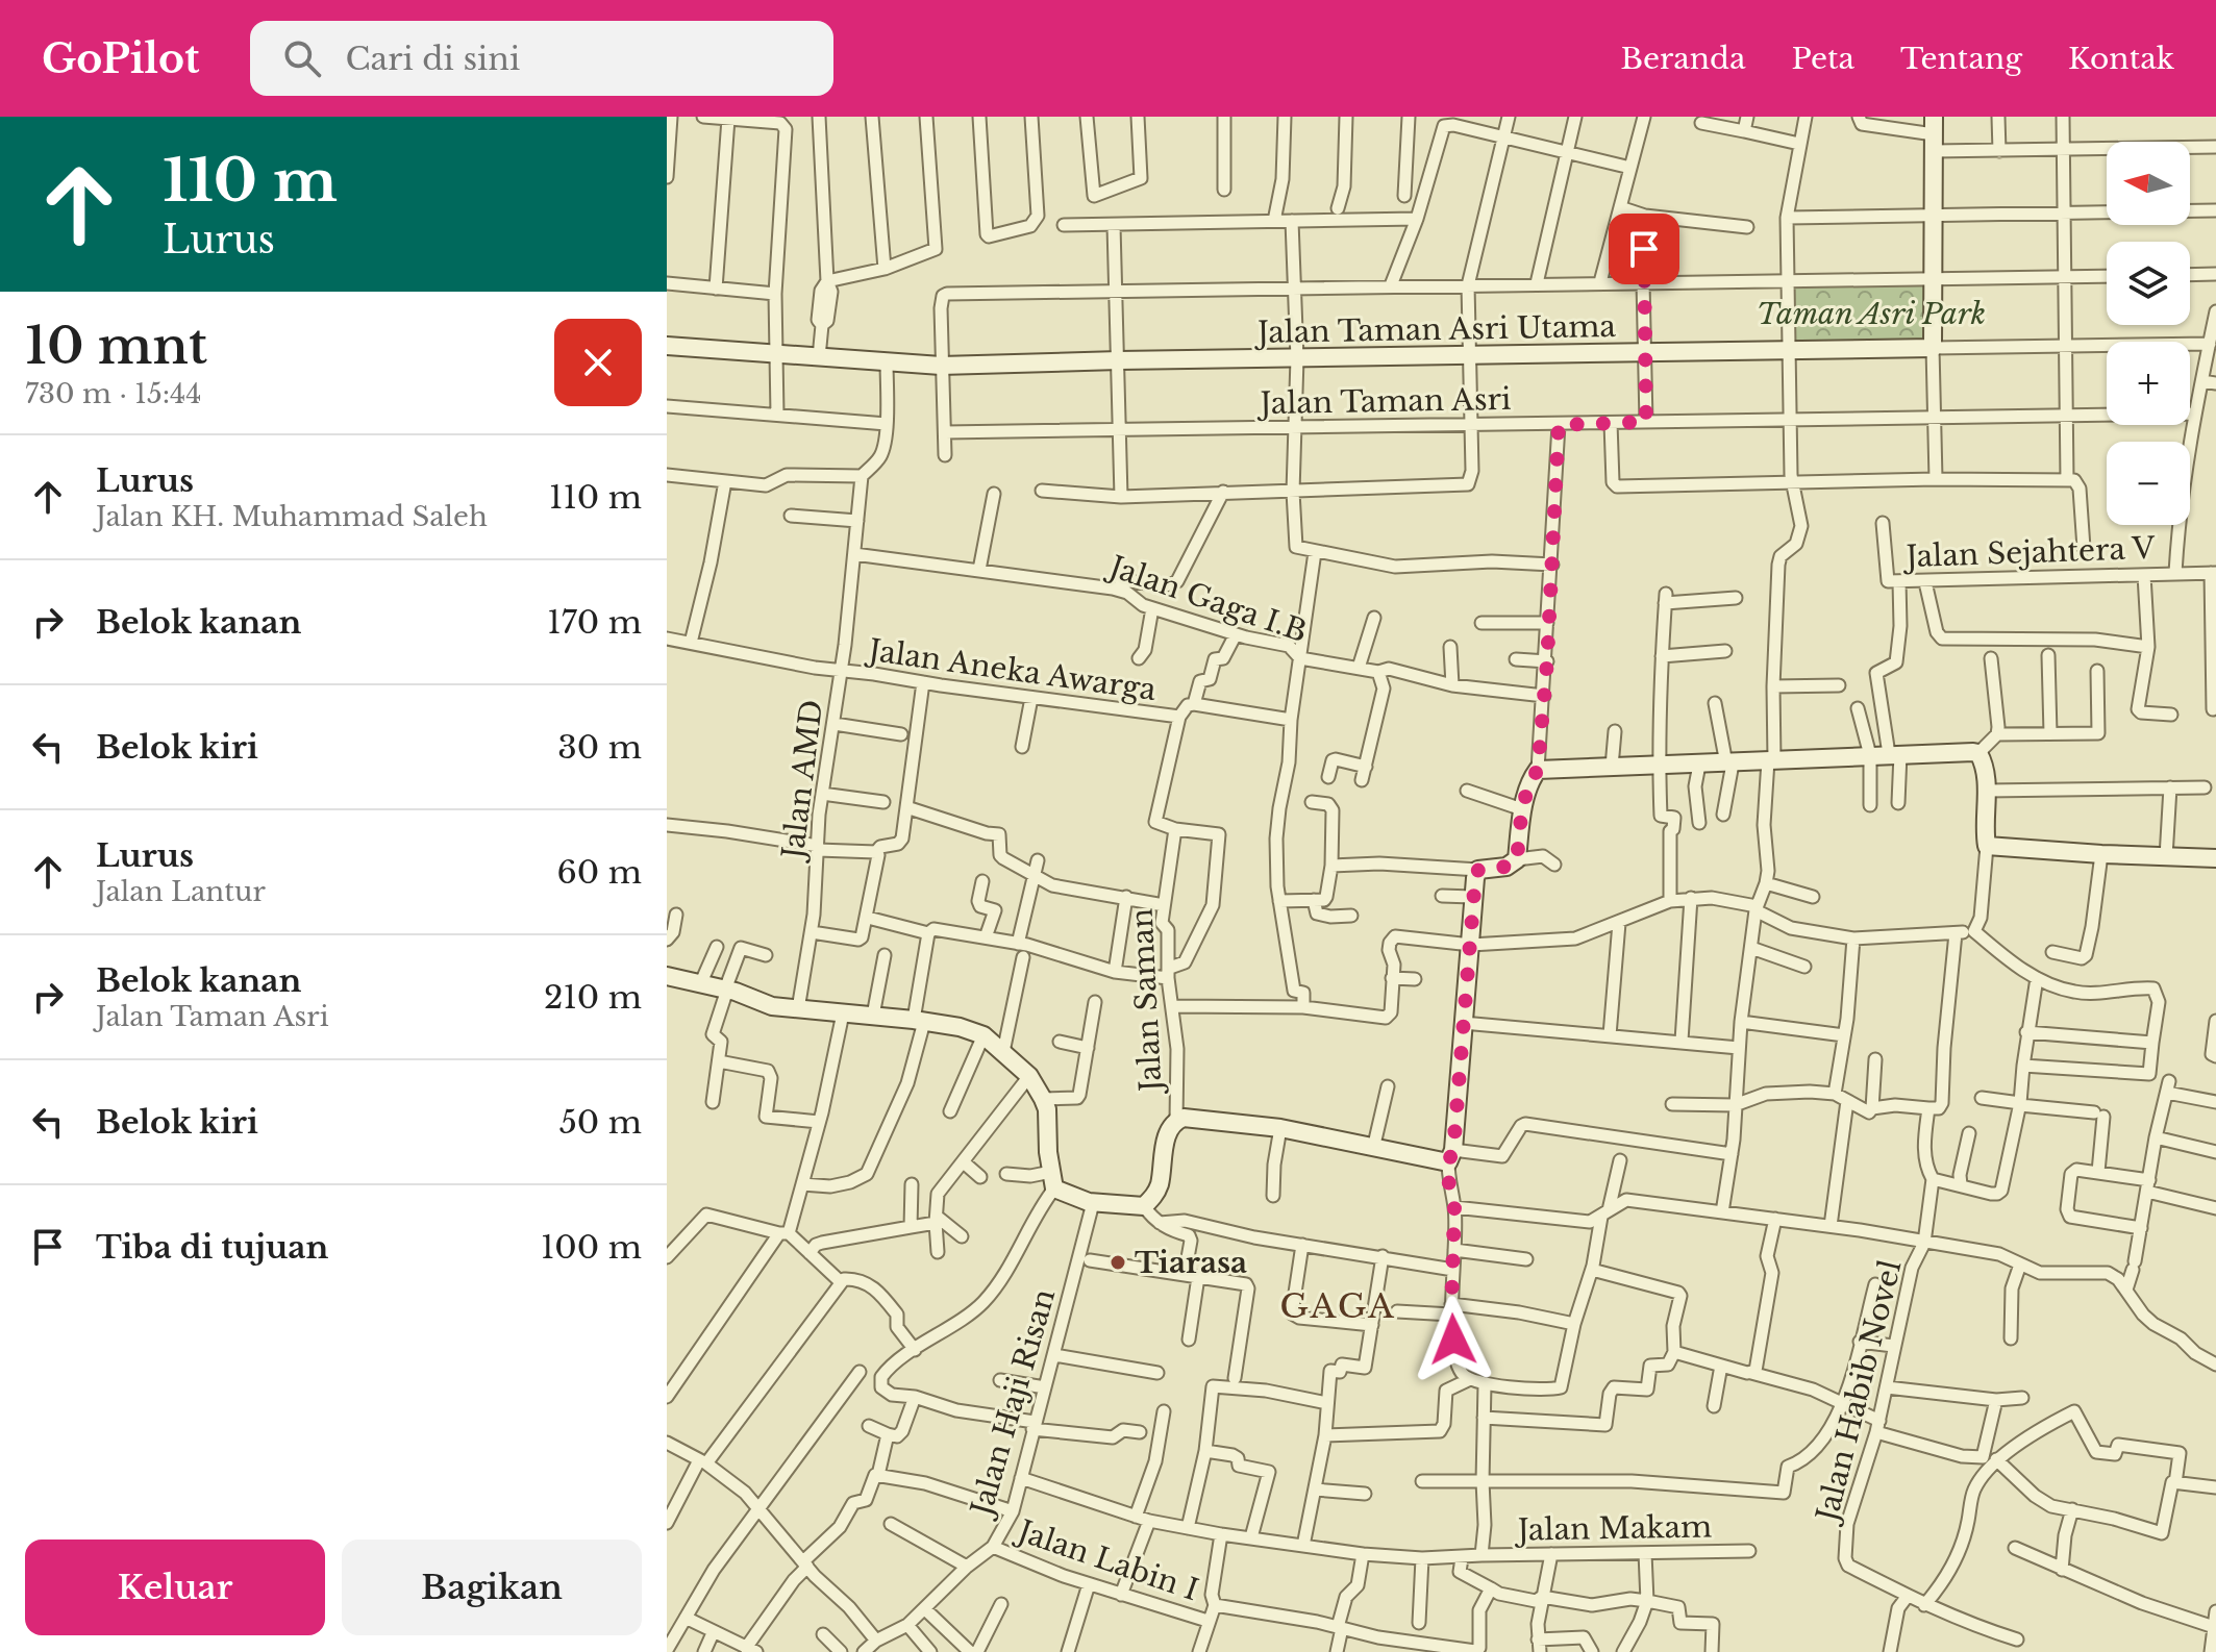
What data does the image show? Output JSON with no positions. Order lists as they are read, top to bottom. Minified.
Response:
{"streets":{"street":["Jalan Taman Asri Utama","Jalan Taman Asri","Jalan Sejahtera V","Jalan Gaga I.B","Jalan Aneka Awarga","Jalan AMD","Jalan Saman","Jalan Habib Novel","Jalan Haji Risan","Jalan Makam","Jalan Labin I"]},"crossings":[["Jalan Gaga I.B","Jalan AMD"],["Jalan Aneka Awarga","Jalan AMD"],["Jalan Haji Risan","Jalan Makam"],["Jalan Haji Risan","Jalan Labin I"]],"districts":["GAGA"],"parks":["Taman Asri Park"],"places":["Tiarasa"],"north":"left","page":{"header":"GoPilot","search":"Cari di sini","nav":["Beranda","Peta","Tentang","Kontak"],"turn":["110 m","Lurus"],"map_buttons":["+","−"],"heading":["10 mnt","730 m · 15:44"],"list":[{"name":"Lurus","note":"Jalan KH. Muhammad Saleh","value":"110 m"},{"name":"Belok kanan","value":"170 m"},{"name":"Belok kiri","value":"30 m"},{"name":"Lurus","note":"Jalan Lantur","value":"60 m"},{"name":"Belok kanan","note":"Jalan Taman Asri","value":"210 m"},{"name":"Belok kiri","value":"50 m"},{"name":"Tiba di tujuan","value":"100 m"}],"buttons":["Keluar","Bagikan"]}}
